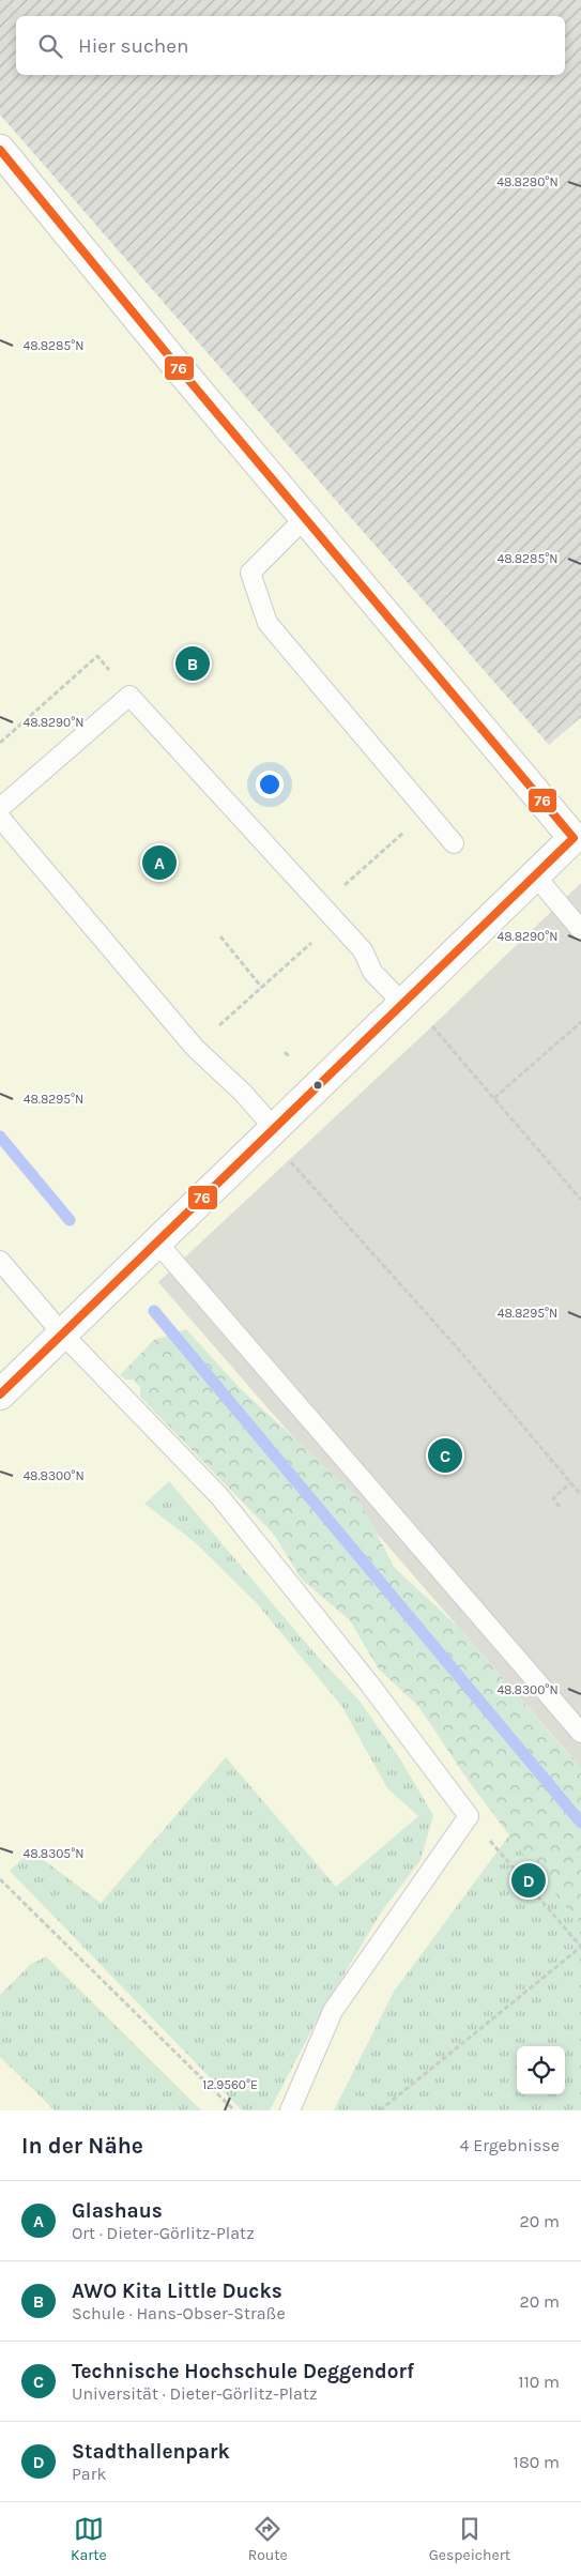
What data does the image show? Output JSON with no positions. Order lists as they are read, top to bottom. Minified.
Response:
{"lines":["transit line 76"],"page":{"search":"Hier suchen","pins":["B","A","C","D"],"heading":["In der Nähe","4 Ergebnisse"],"list":[{"mark":"A","name":"Glashaus","note":"Ort · Dieter-Görlitz-Platz","value":"20 m"},{"mark":"B","name":"AWO Kita Little Ducks","note":"Schule · Hans-Obser-Straße","value":"20 m"},{"mark":"C","name":"Technische Hochschule Deggendorf","note":"Universität · Dieter-Görlitz-Platz","value":"110 m"},{"mark":"D","name":"Stadthallenpark","note":"Park","value":"180 m"}],"nav":["Karte","Route","Gespeichert"]},"coordinates":["48.8280°N","48.8285°N","48.8290°N","48.8295°N","48.8300°N","48.8305°N","12.9560°E"]}
